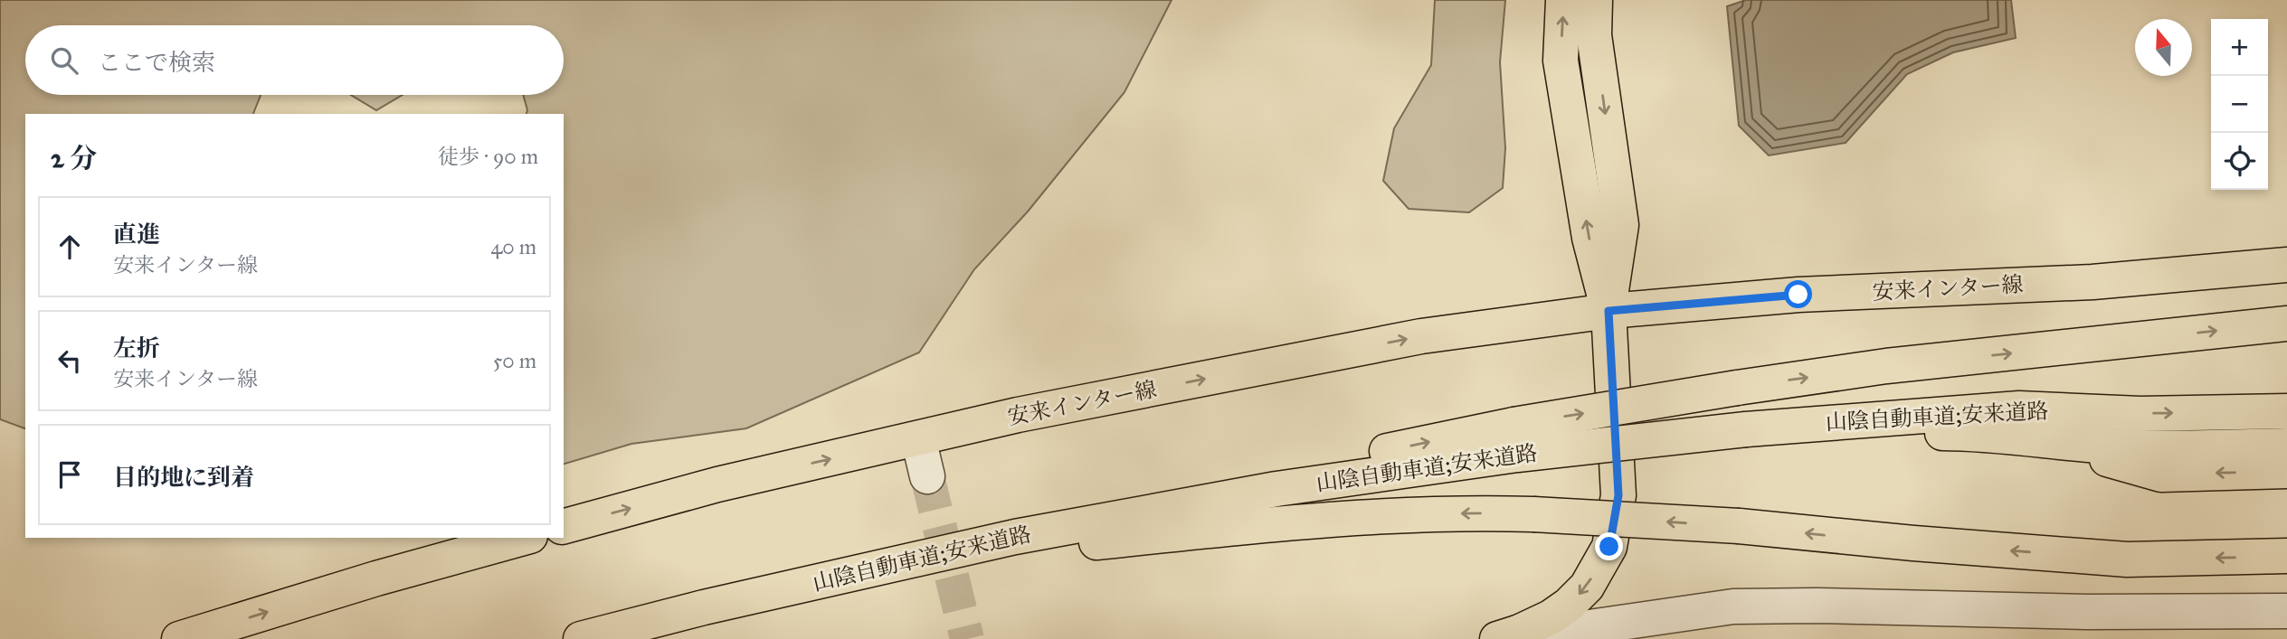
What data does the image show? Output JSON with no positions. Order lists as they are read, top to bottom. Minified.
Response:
{"streets":{"main road":["安来インター線","山陰自動車道;安来道路"]},"north":"top","page":{"map_buttons":["+","−"],"search":"ここで検索","heading":["2 分","徒歩 · 90 m"],"list":[["直進","安来インター線","40 m"],["左折","安来インター線","50 m"],"目的地に到着"]}}
